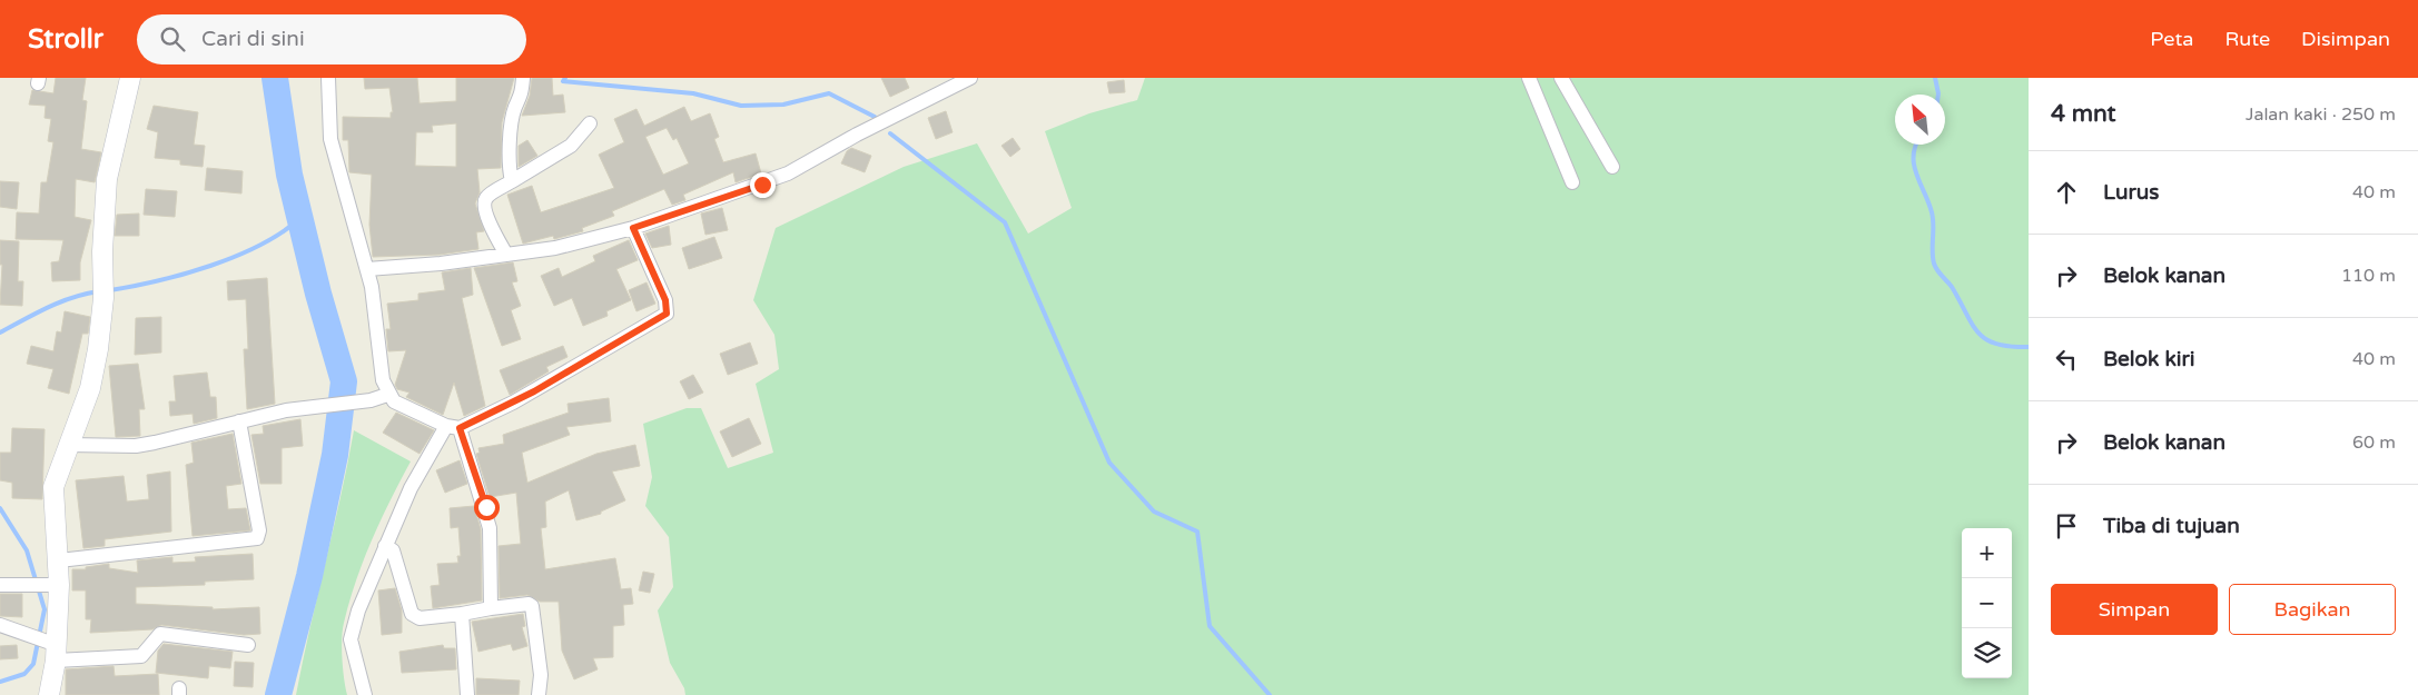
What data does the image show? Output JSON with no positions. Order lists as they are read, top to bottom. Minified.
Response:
{"north":"top left","page":{"header":"Strollr","search":"Cari di sini","nav":["Peta","Rute","Disimpan"],"heading":["4 mnt","Jalan kaki · 250 m"],"list":[["Lurus","40 m"],["Belok kanan","110 m"],["Belok kiri","40 m"],["Belok kanan","60 m"],"Tiba di tujuan"],"map_buttons":["+","−"],"buttons":["Simpan","Bagikan"]}}
